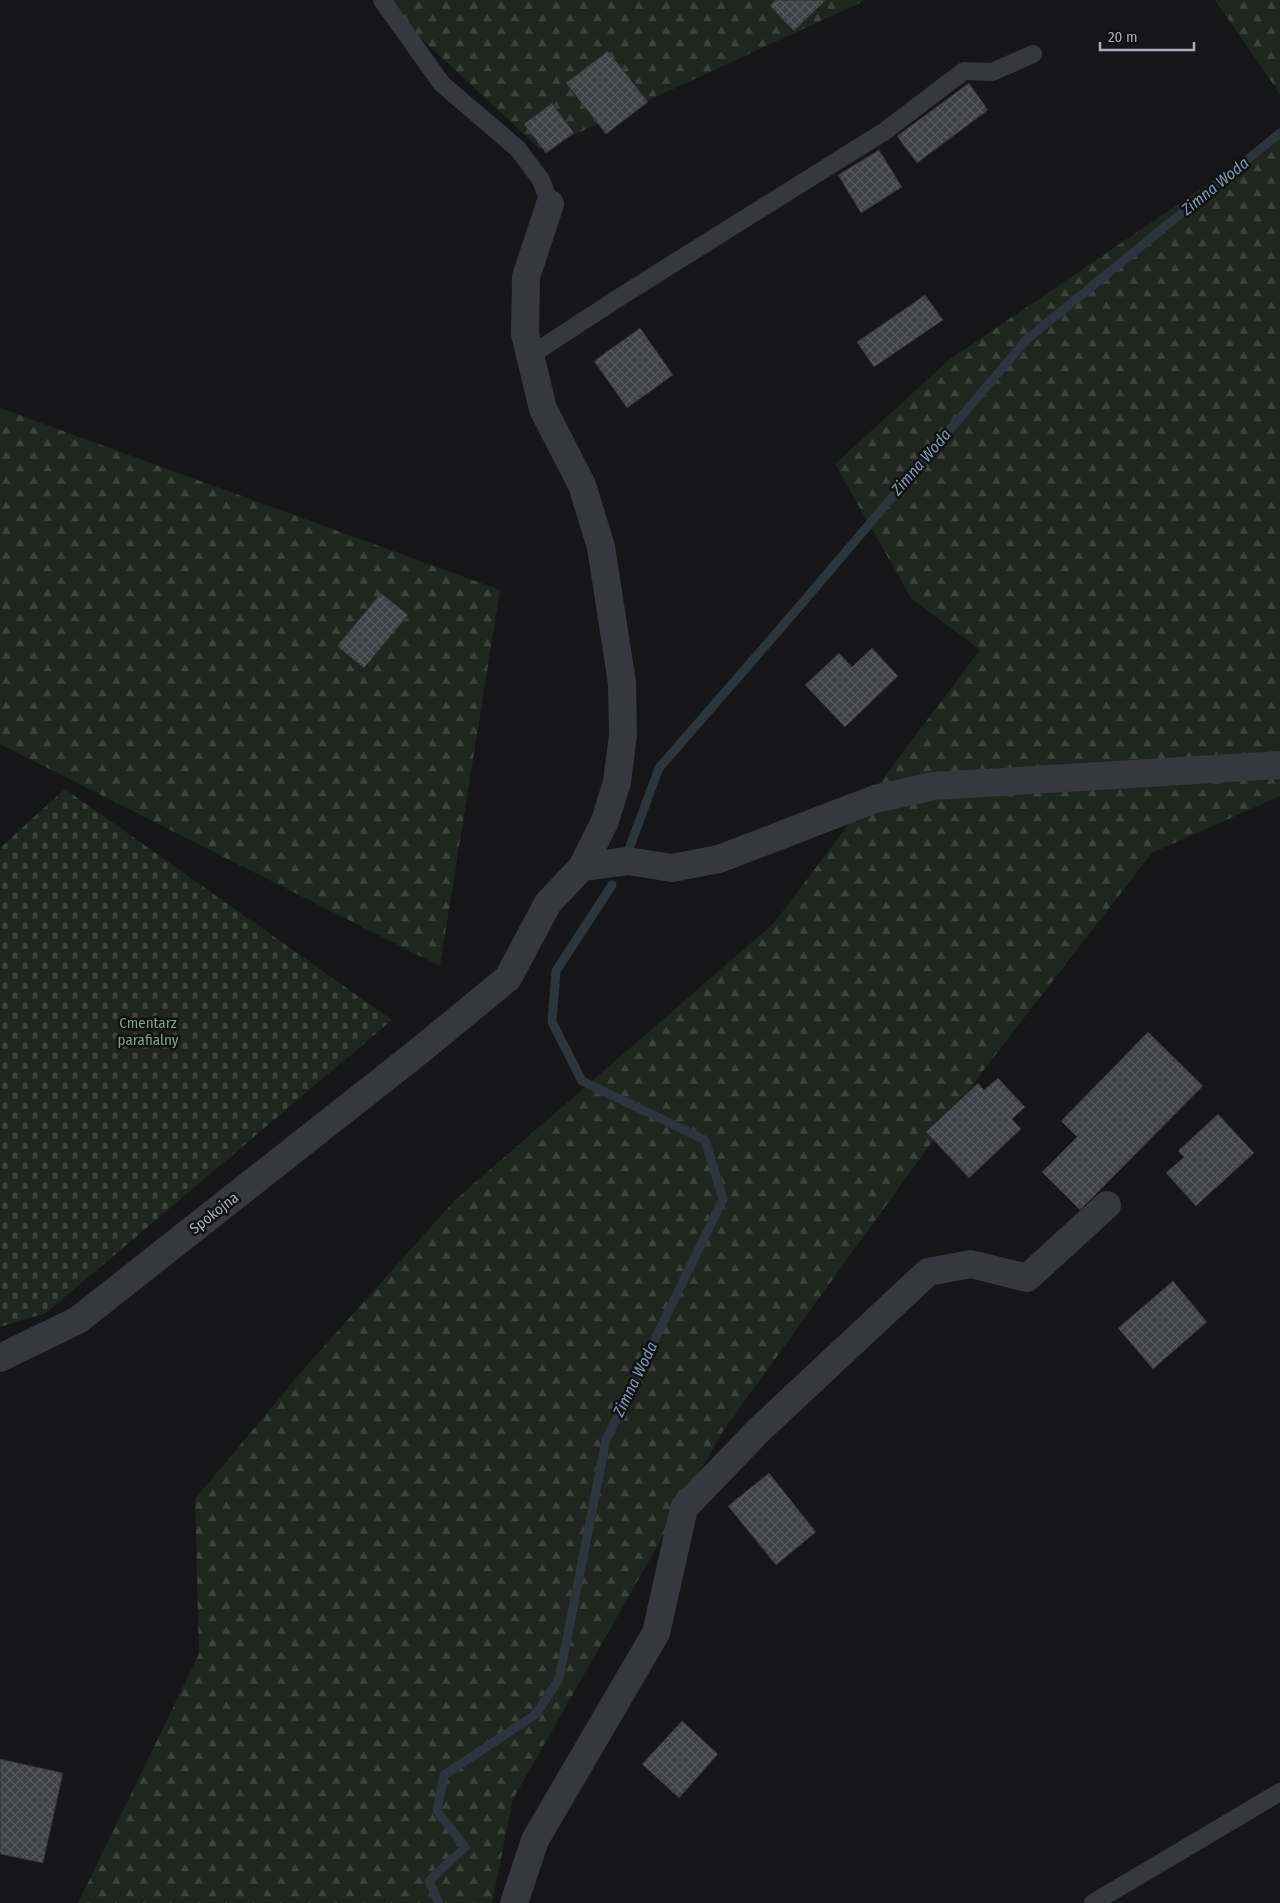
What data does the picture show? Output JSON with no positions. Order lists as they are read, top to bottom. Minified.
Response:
{"streets":{"street":["Spokojna"]},"water":["Zimna Woda"],"parks":["Cmentarz parafialny"],"scale_bar":"20 m"}
